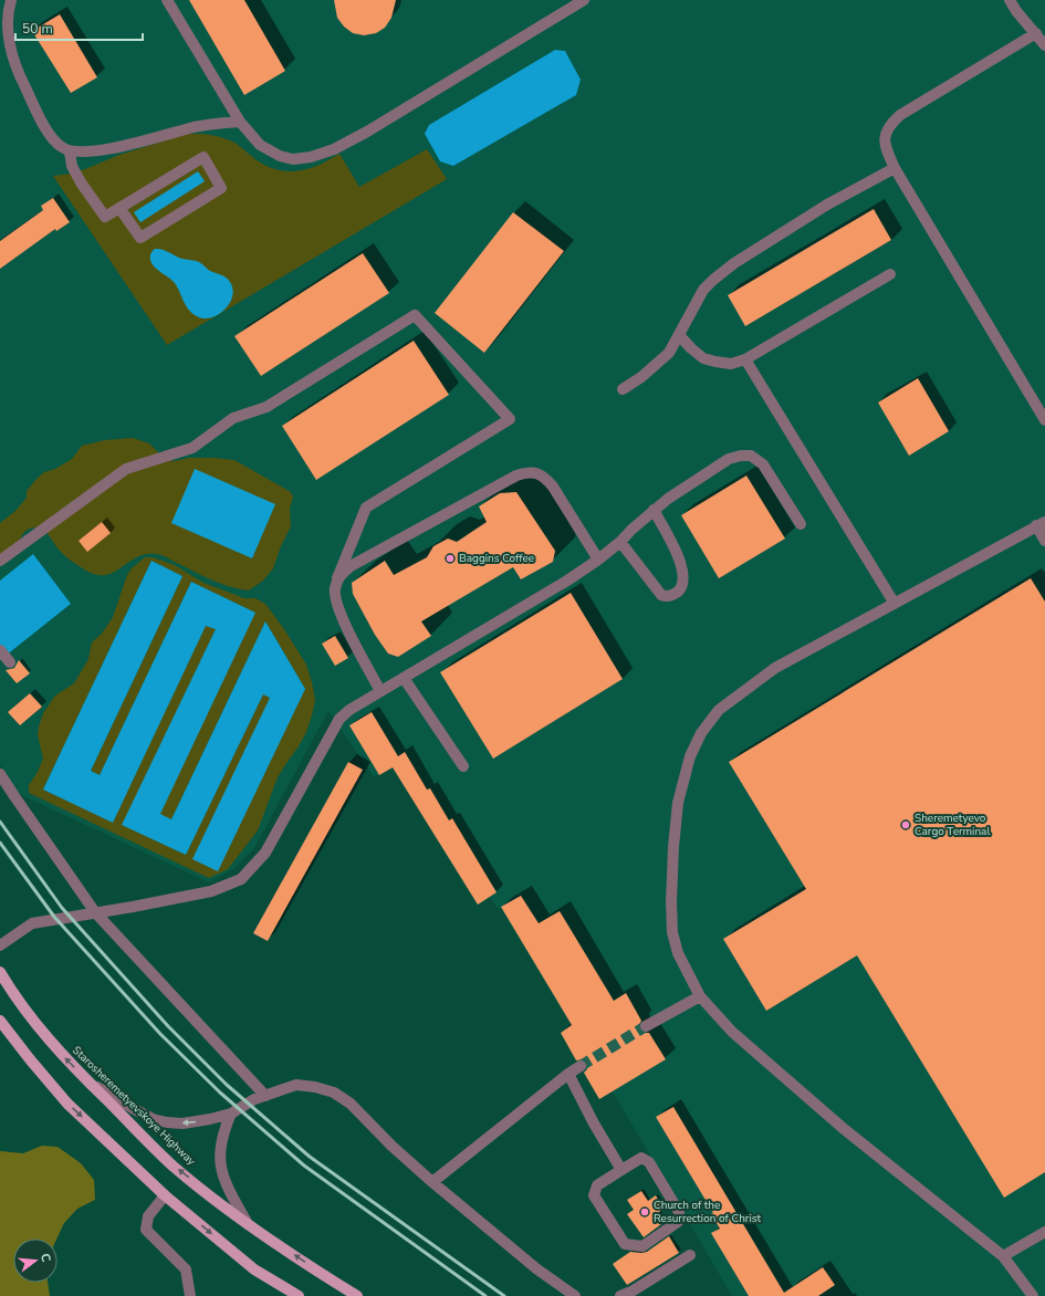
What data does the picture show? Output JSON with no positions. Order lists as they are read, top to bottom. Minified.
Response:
{"streets":{"main road":["Starosheremetyevskoye Highway"]},"places":["Baggins Coffee","Sheremetyevo Cargo Terminal","Church of the Resurrection of Christ"],"scale_bar":"50 m","north":"right"}
